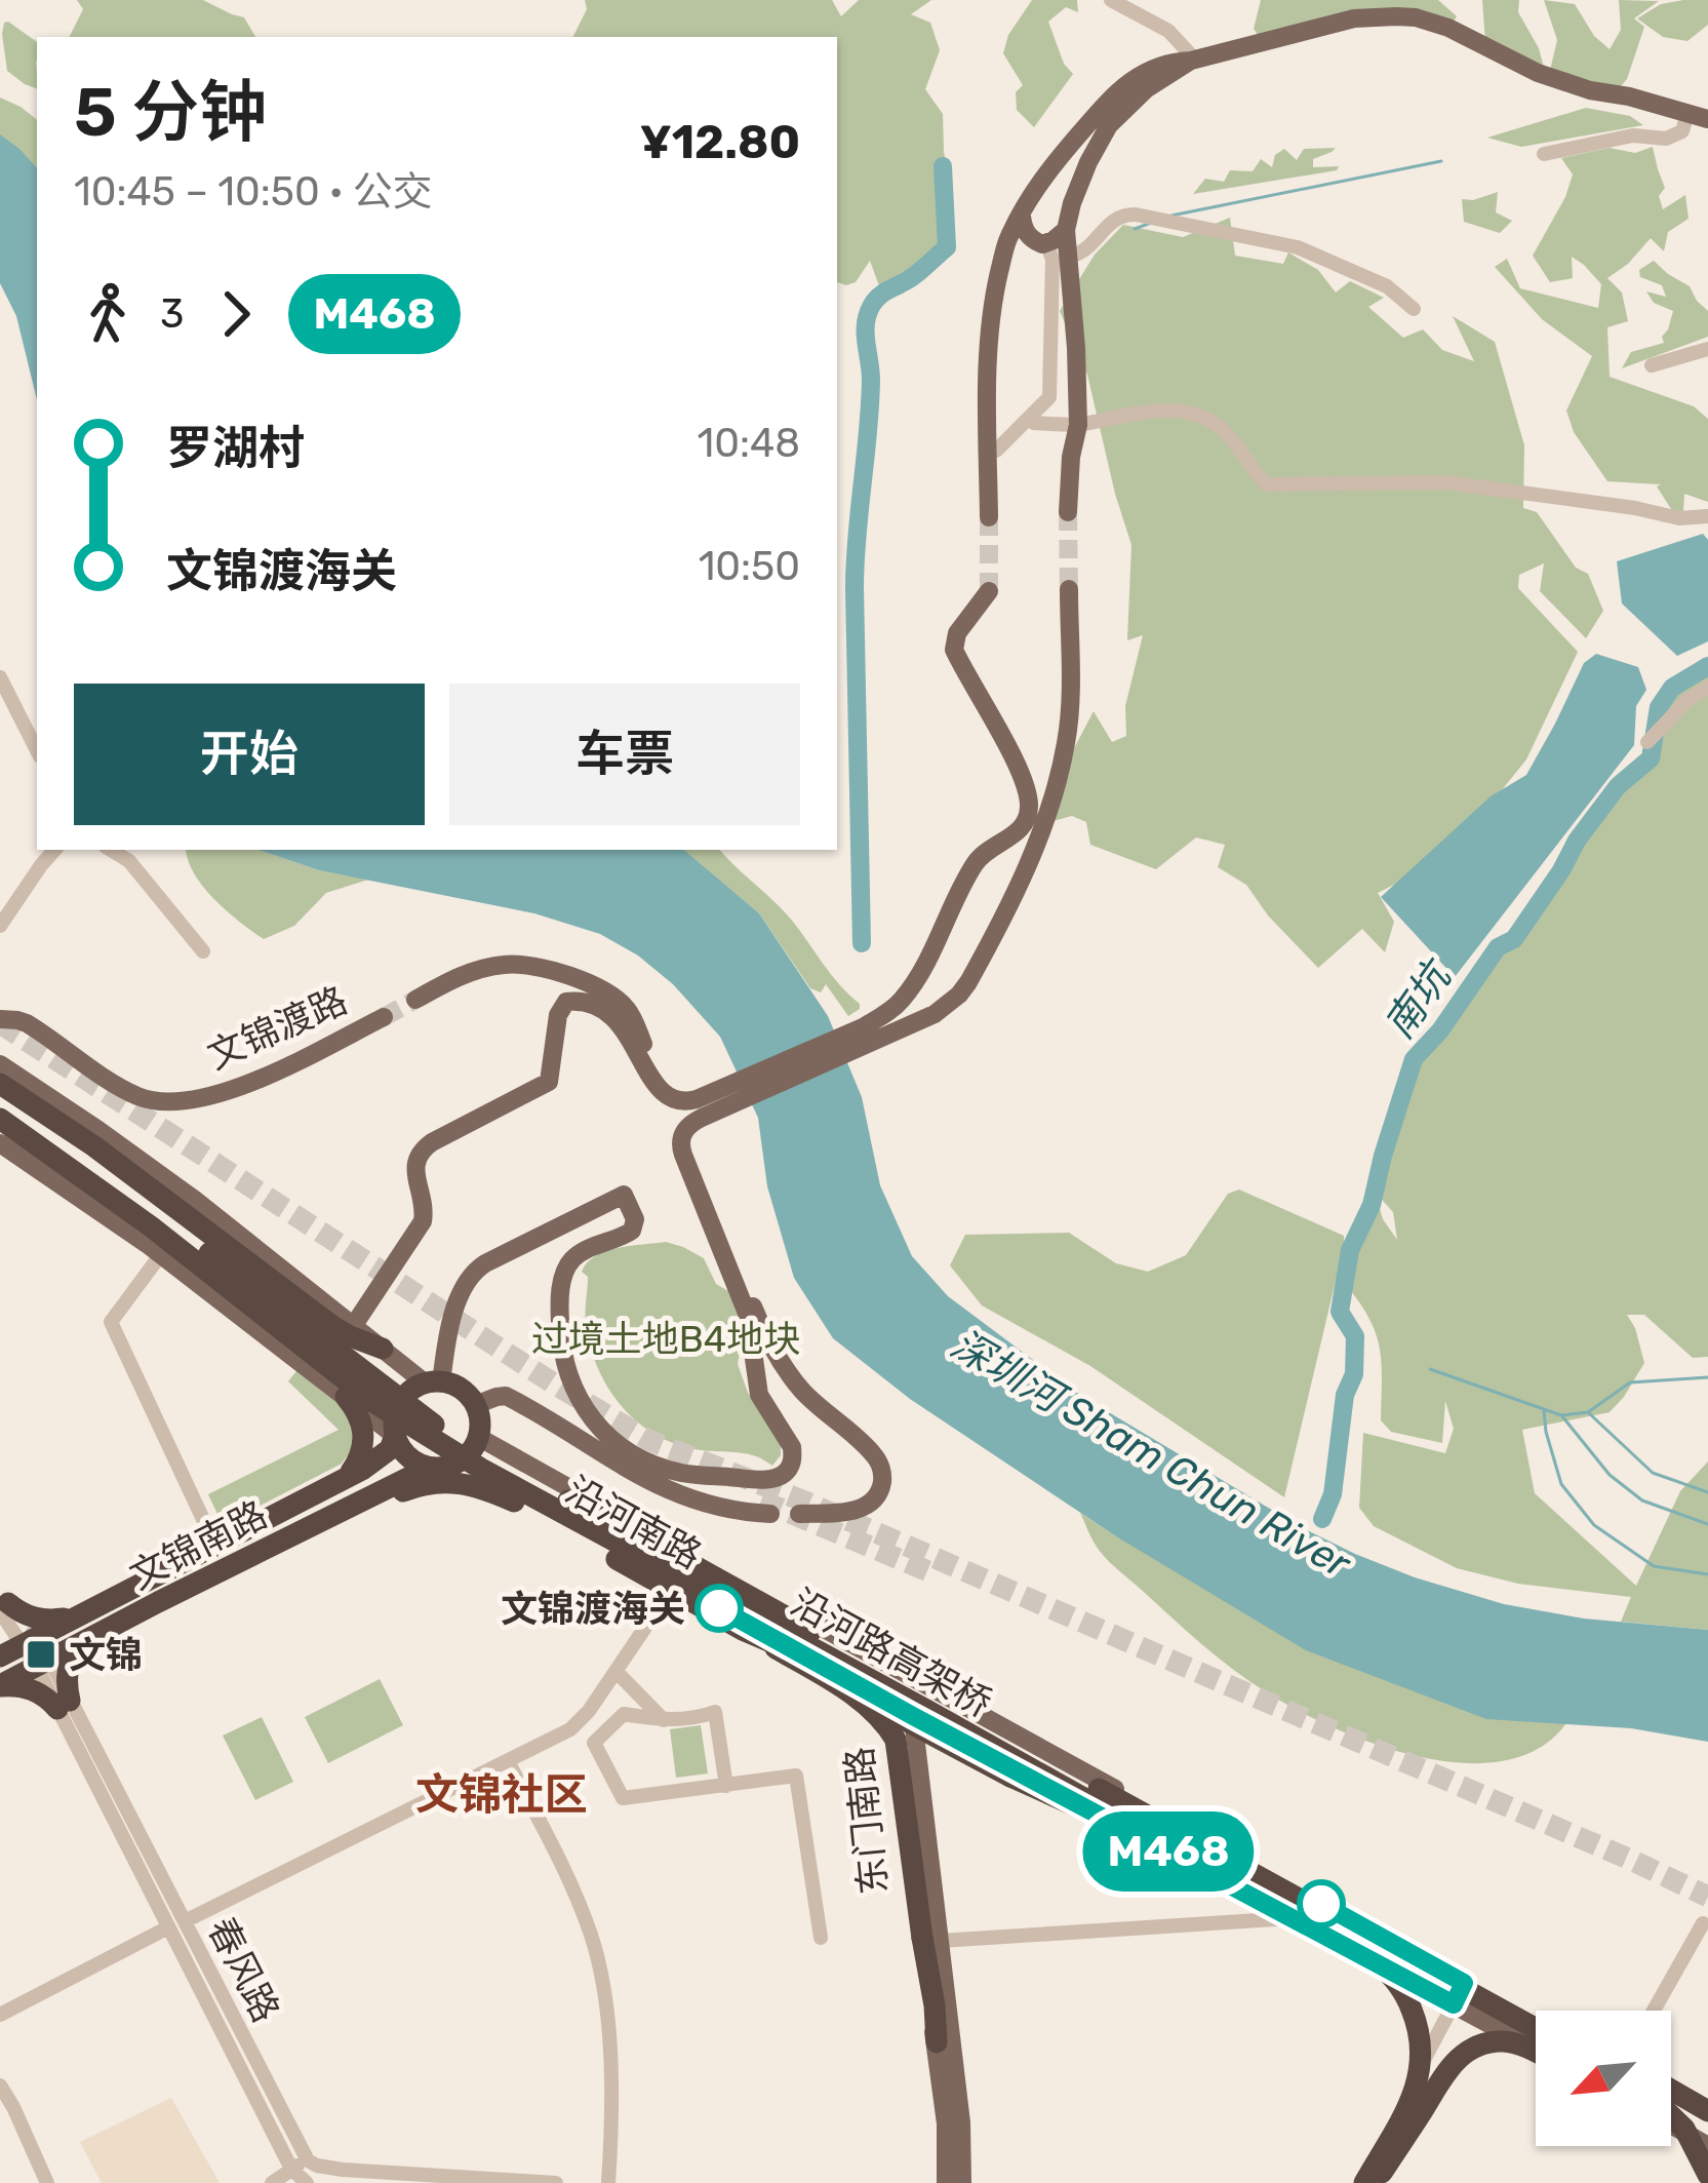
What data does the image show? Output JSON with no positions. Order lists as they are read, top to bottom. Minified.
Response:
{"streets":{"highway":["文锦南路","沿河路高架桥"],"main road":["文锦渡路","沿河南路","东门南路"],"street":["春风路"]},"crossings":[["沿河南路","文锦南路"],["沿河南路","沿河路高架桥"],["沿河南路","东门南路"],["文锦南路","春风路"],["沿河路高架桥","东门南路"]],"districts":["文锦社区"],"water":["南坑","深圳河 Sham Chun River"],"parks":["过境土地B4地块"],"places":{"other":["文锦渡海关"],"transit":["文锦"]},"lines":["bus line M468"],"north":"bottom left","page":{"on_map":"M468","heading":["5 分钟","10:45 – 10:50 · 公交","¥12.80"],"legs":["3","M468"],"list":[{"name":"罗湖村","value":"10:48"},{"name":"文锦渡海关","value":"10:50"}],"buttons":["开始","车票"]}}
